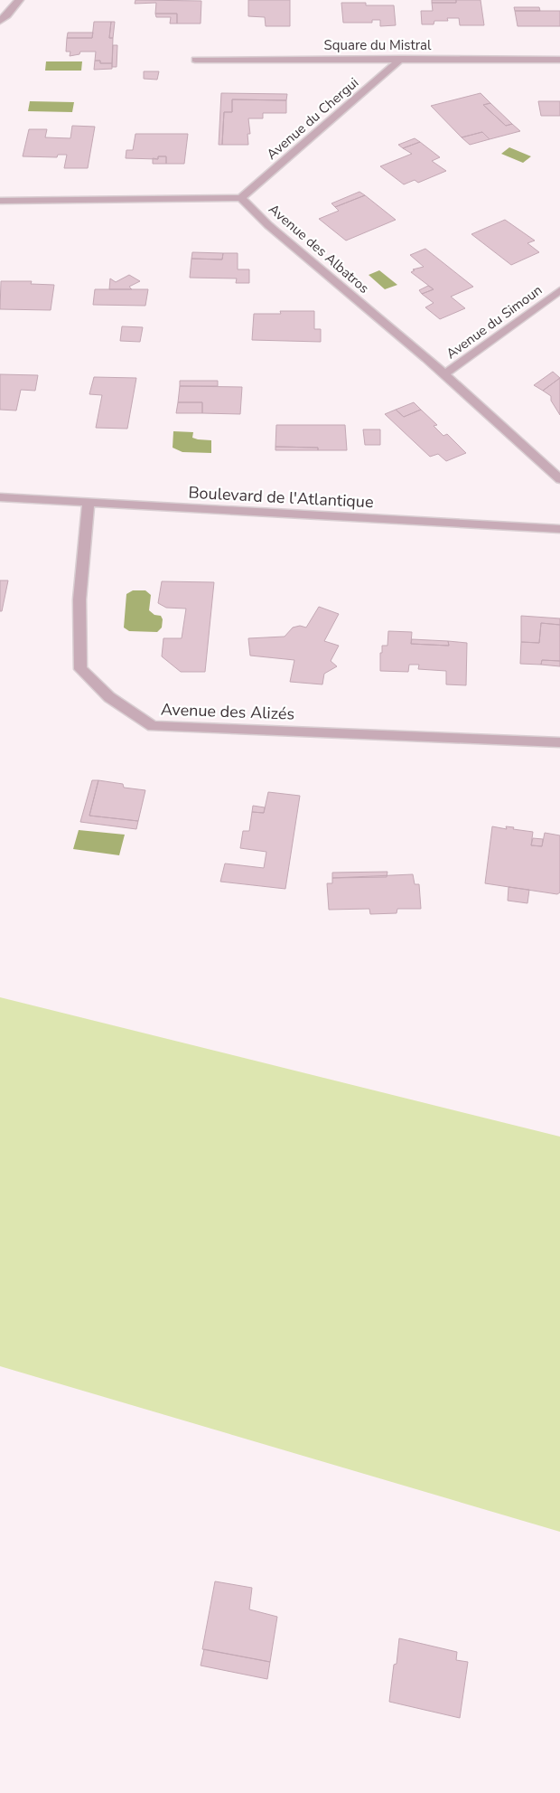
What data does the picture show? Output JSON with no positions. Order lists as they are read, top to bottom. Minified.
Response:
{"streets":{"street":["Square du Mistral","Avenue du Chergui","Avenue des Albatros","Avenue du Simoun","Boulevard de l'Atlantique","Avenue des Alizés"]},"crossings":[["Square du Mistral","Avenue du Chergui"],["Avenue du Chergui","Avenue des Albatros"],["Avenue des Albatros","Avenue du Simoun"],["Boulevard de l'Atlantique","Avenue des Alizés"]]}
